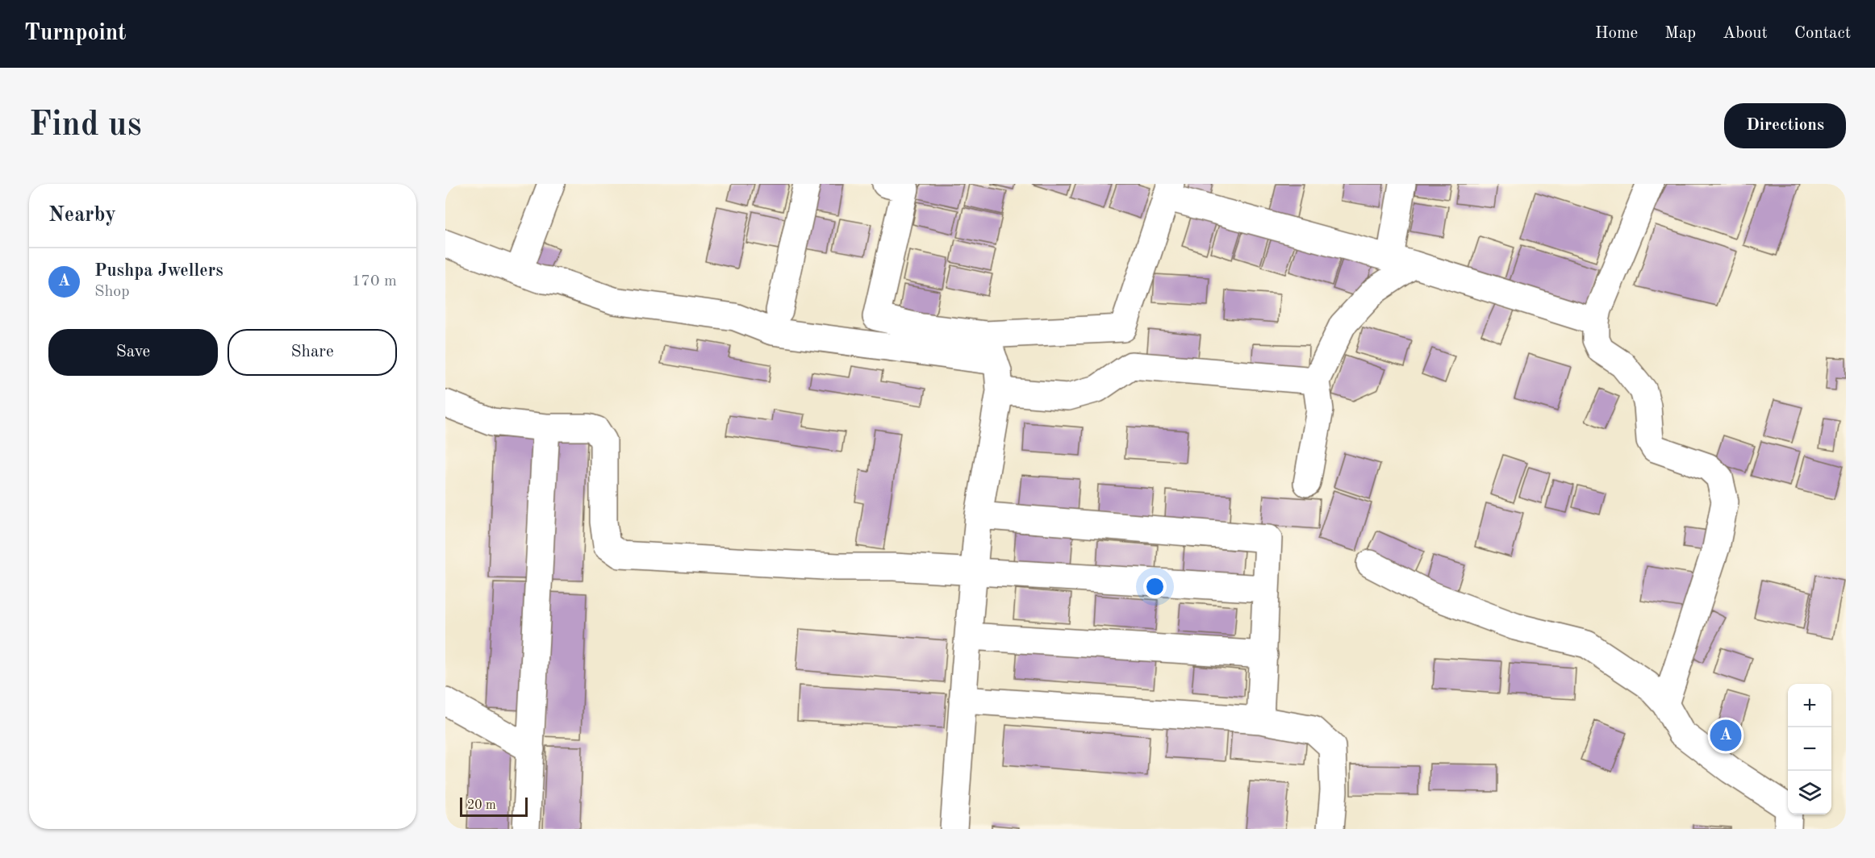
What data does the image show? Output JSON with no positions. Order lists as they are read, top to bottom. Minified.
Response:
{"scale_bar":"20 m","page":{"header":"Turnpoint","nav":["Home","Map","About","Contact"],"buttons":["Directions",["Save","Share"]],"title":"Find us","heading":"Nearby","list":[{"mark":"A","name":"Pushpa Jwellers","note":"Shop","value":"170 m"}],"map_buttons":["+","−"],"pins":"A","scale":"20 m"}}
